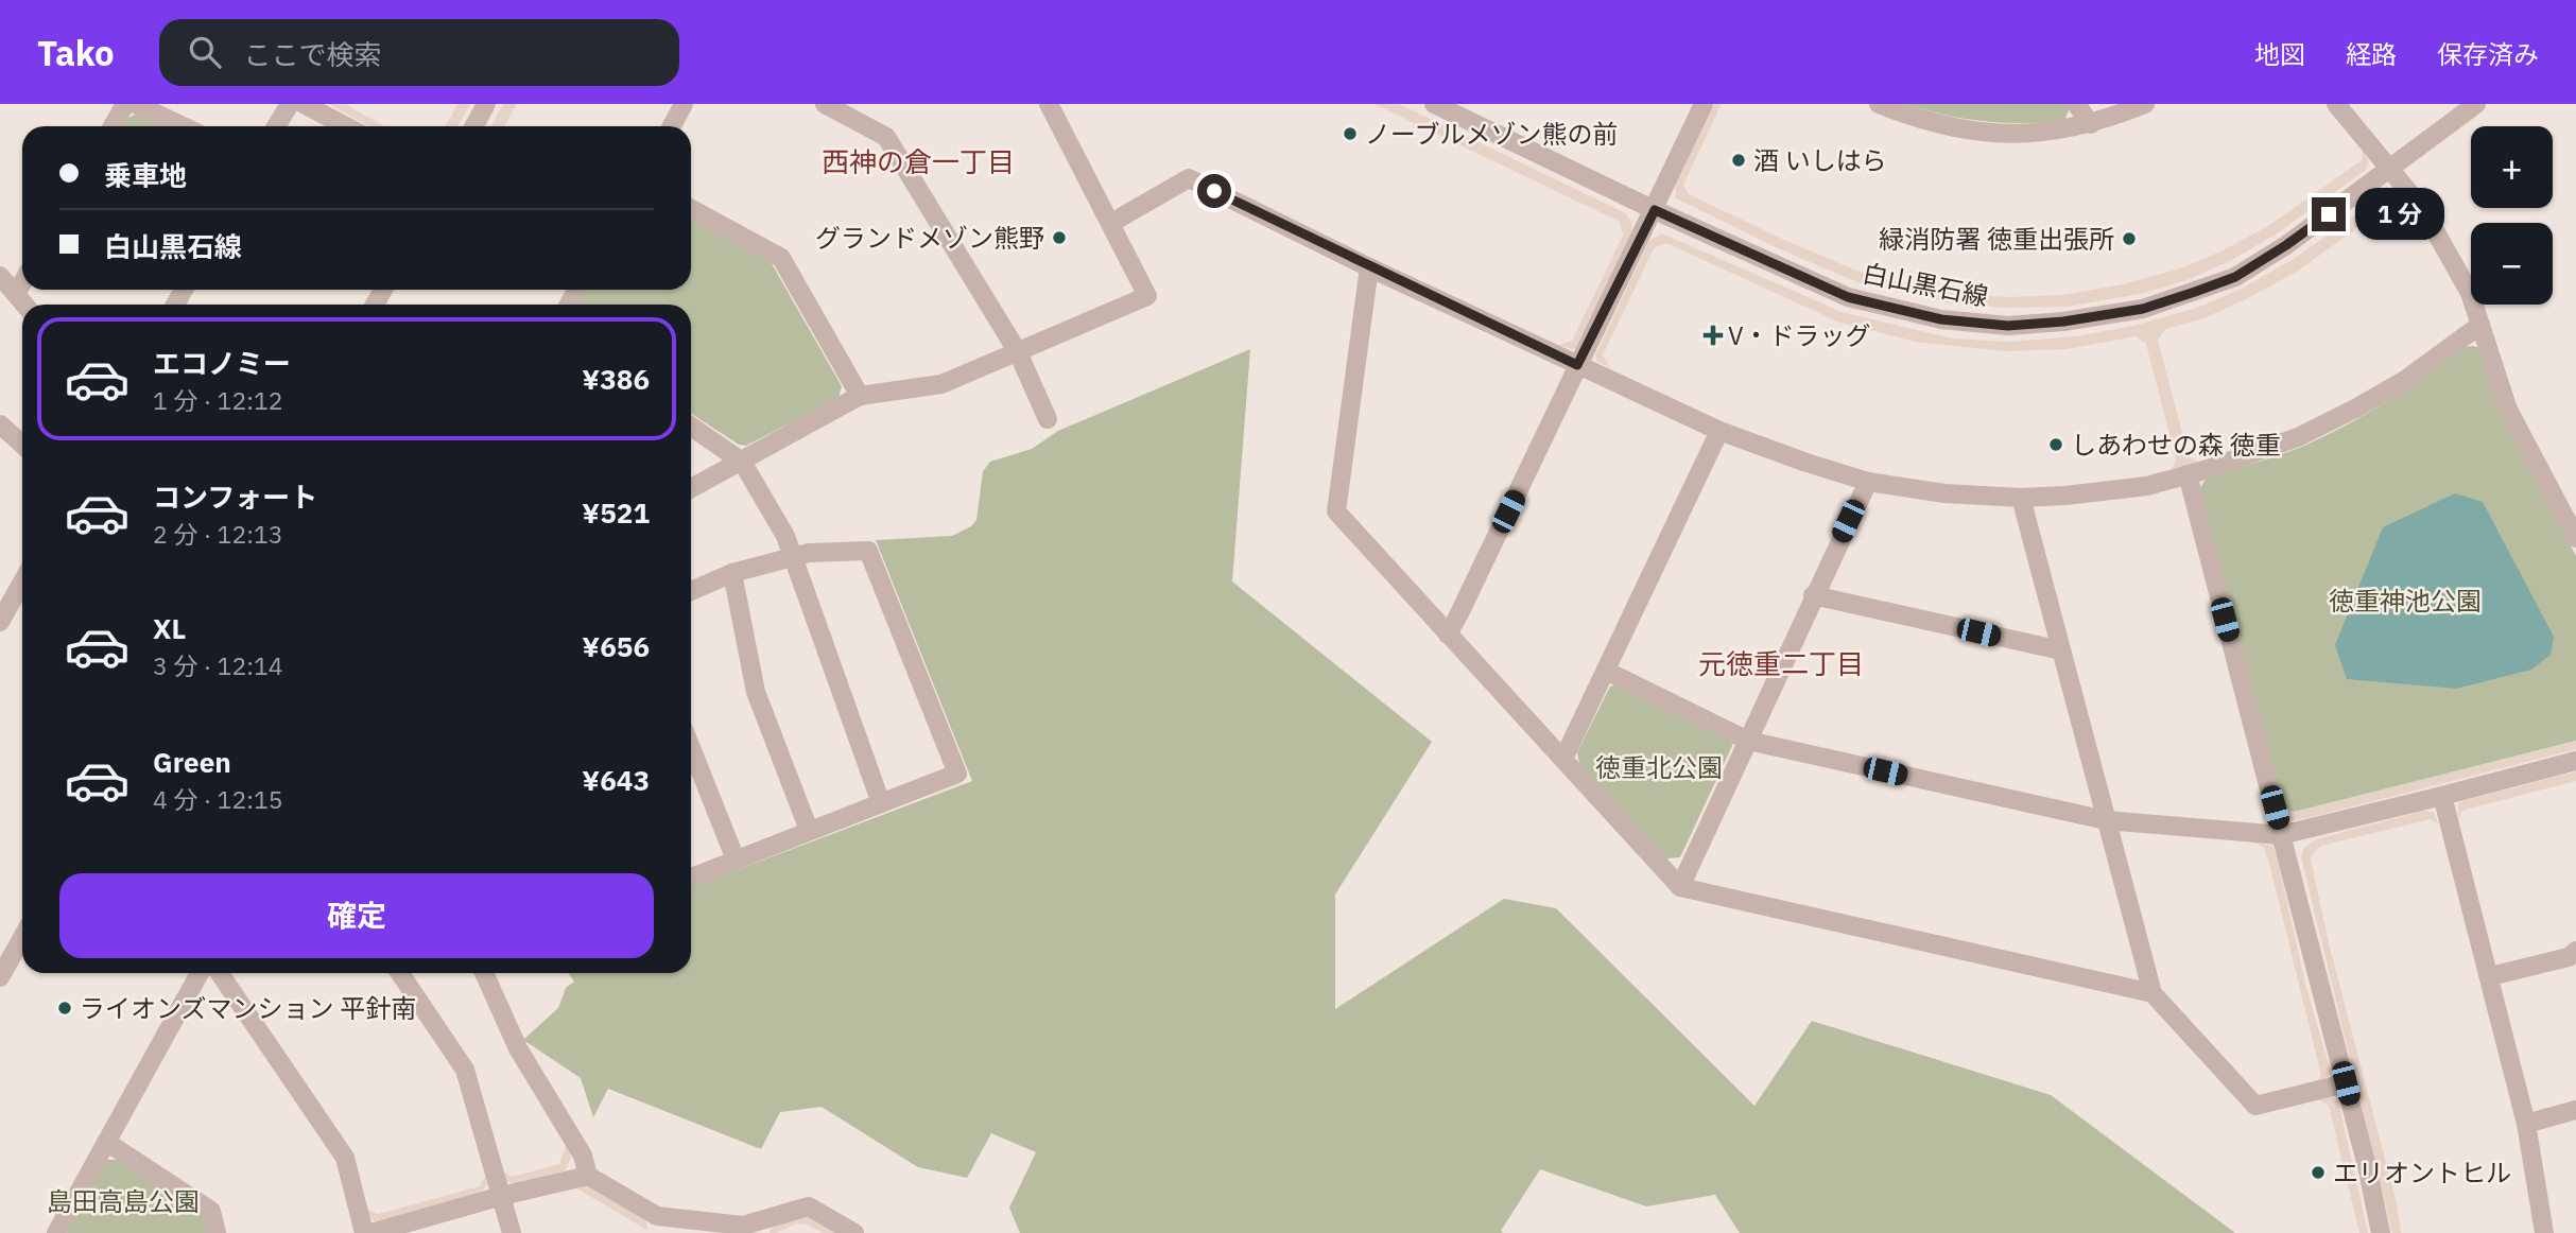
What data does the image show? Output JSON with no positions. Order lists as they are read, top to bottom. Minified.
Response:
{"streets":{"street":["白山黒石線"]},"districts":["西神の倉一丁目","元徳重二丁目"],"parks":["徳重神池公園","徳重北公園","島田高島公園"],"places":{"other":["ノーブルメゾン熊の前","酒 いしはら","グランドメゾン熊野","緑消防署 徳重出張所","しあわせの森 徳重","ライオンズマンション 平針南","エリオントヒル"],"health":["V・ドラッグ"]},"page":{"header":"Tako","search":"ここで検索","nav":["地図","経路","保存済み"],"map_buttons":["+","−"],"banner":["乗車地","白山黒石線"],"bubble":"1 分","list":[{"name":"エコノミー","note":"1 分 · 12:12","value":"¥386"},{"name":"コンフォート","note":"2 分 · 12:13","value":"¥521"},{"name":"XL","note":"3 分 · 12:14","value":"¥656"},{"name":"Green","note":"4 分 · 12:15","value":"¥643"}],"buttons":"確定"}}
